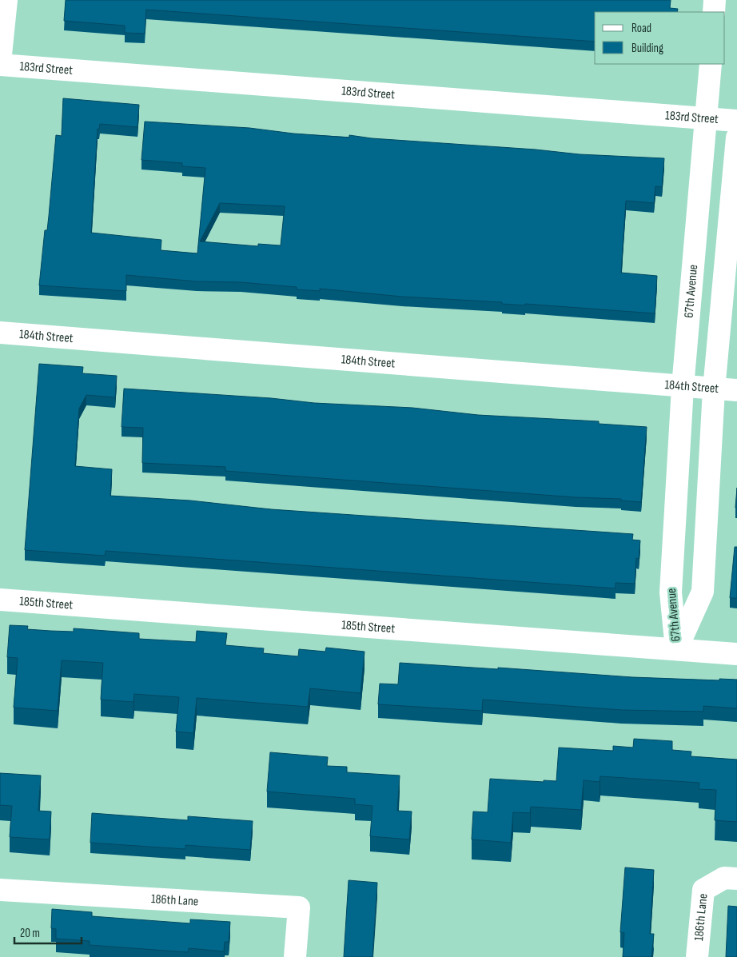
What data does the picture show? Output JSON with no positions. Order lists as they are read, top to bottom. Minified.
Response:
{"streets":{"street":["183rd Street","67th Avenue","184th Street","185th Street","186th Lane"]},"crossings":[["183rd Street","67th Avenue"],["67th Avenue","184th Street"],["67th Avenue","185th Street"]],"legend":["Road","Building"],"scale_bar":"20 m"}
